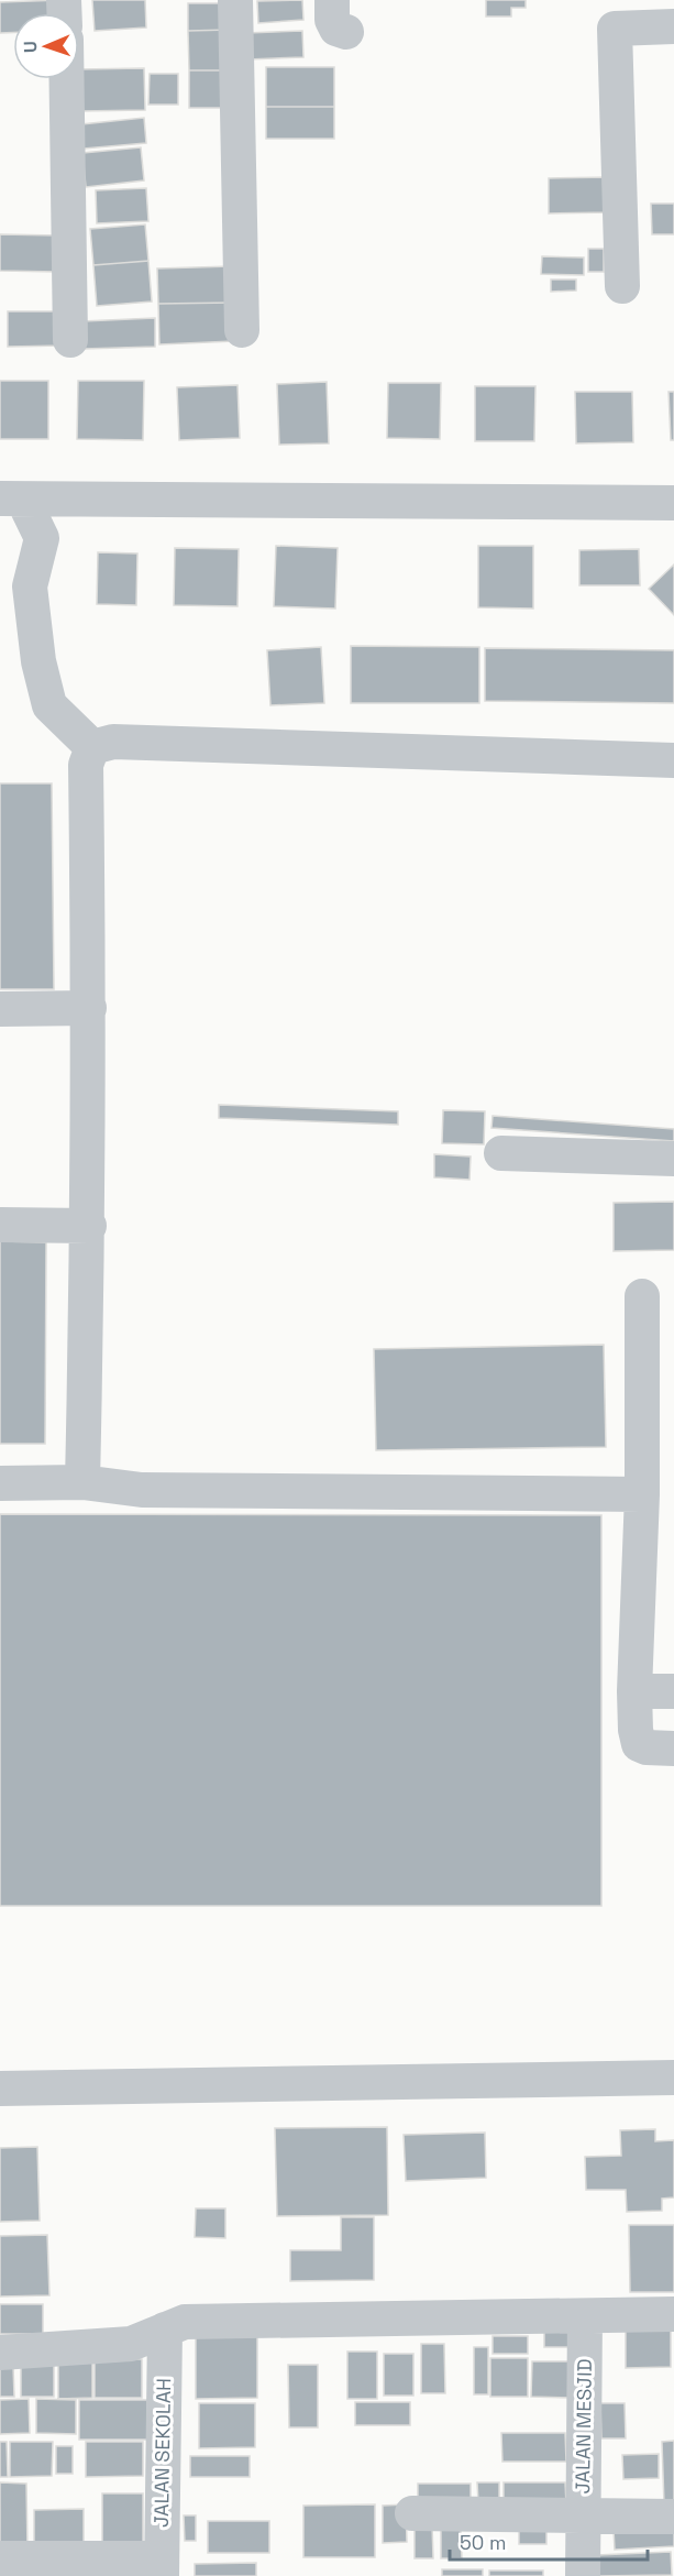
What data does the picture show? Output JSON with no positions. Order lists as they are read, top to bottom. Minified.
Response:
{"streets":{"street":["JALAN MESJID","JALAN SEKOLAH"]},"scale_bar":"50 m","north":"left"}
